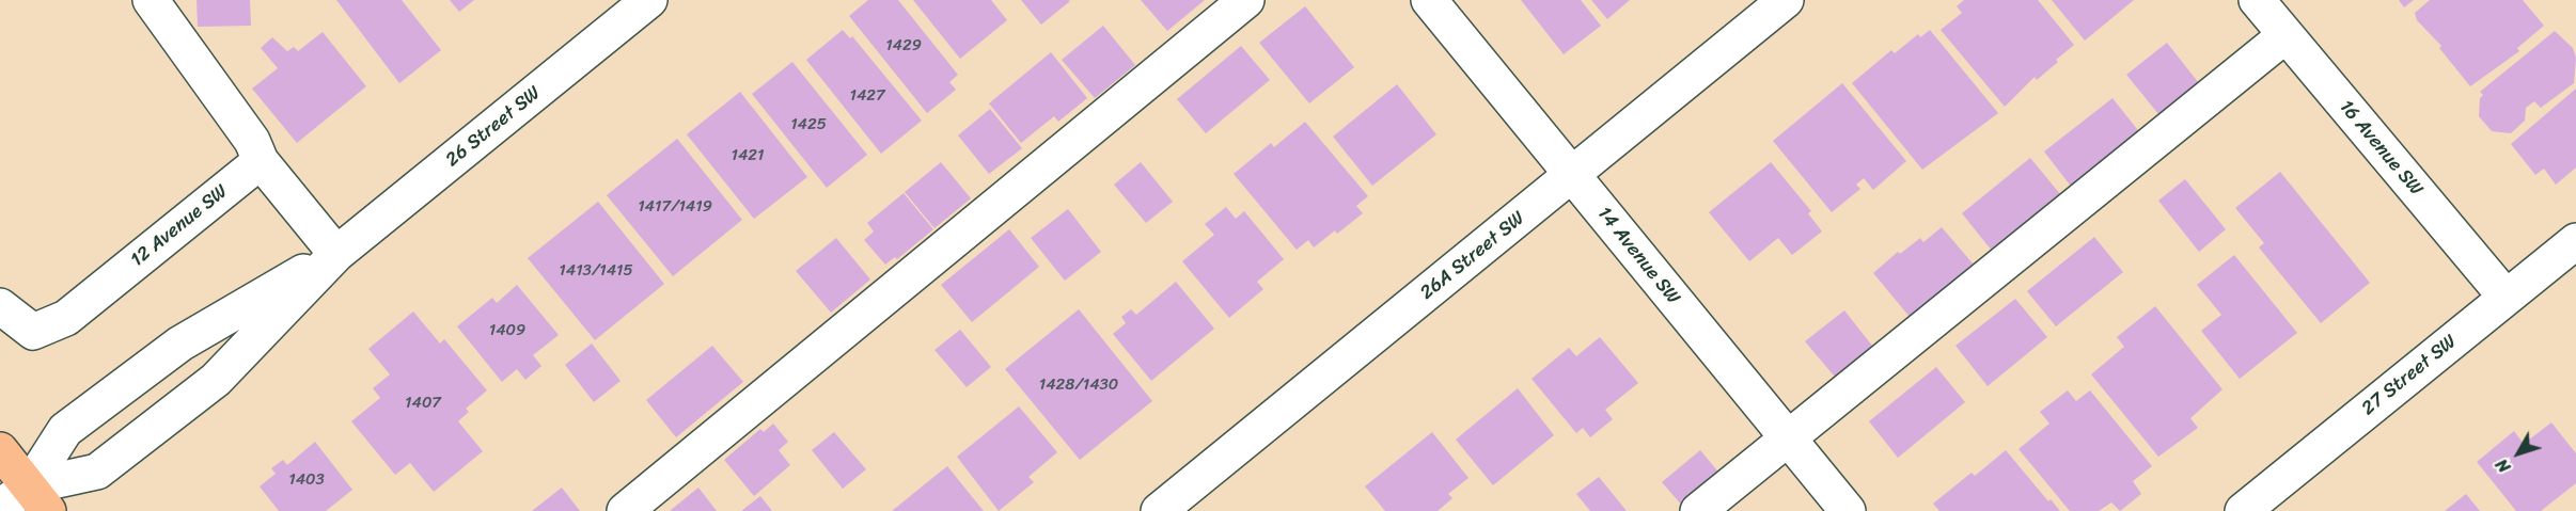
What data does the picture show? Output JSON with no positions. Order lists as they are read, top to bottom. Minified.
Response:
{"streets":{"street":["26 Street SW","16 Avenue SW","12 Avenue SW","26A Street SW","14 Avenue SW","27 Street SW"]},"crossings":[["16 Avenue SW","27 Street SW"],["26A Street SW","14 Avenue SW"]],"house_numbers":["1429","1427","1425","1421","1417/1419","1413/1415","1409","1428/1430","1407","1403"],"north":"bottom left"}
